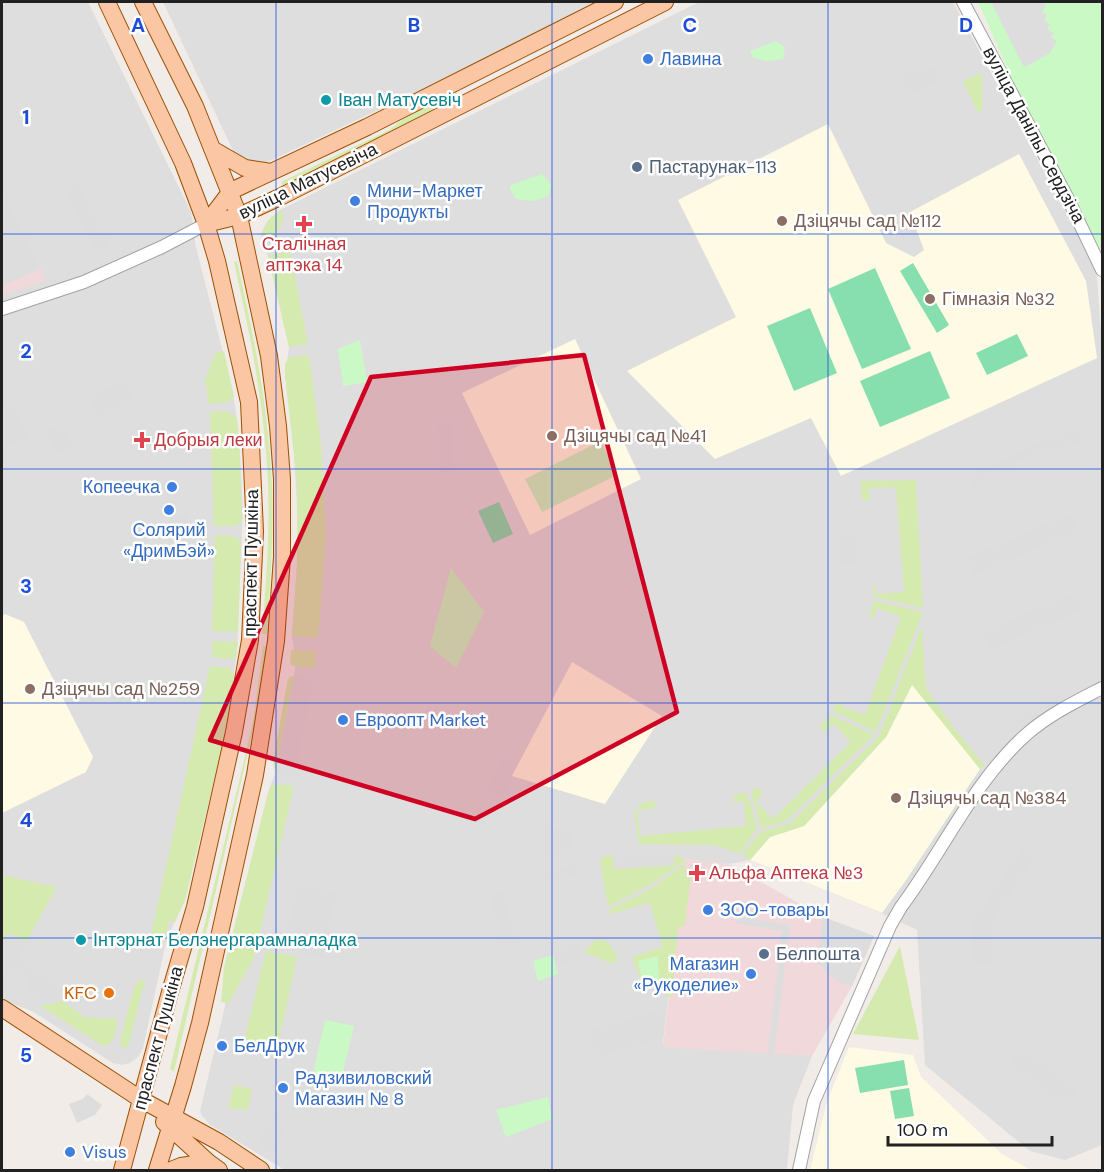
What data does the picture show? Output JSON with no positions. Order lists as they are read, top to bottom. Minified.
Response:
{"streets":{"main road":["вуліца Матусевіча","праспект Пушкіна"],"street":["вуліца Данілы Сердзіча"]},"crossings":[["вуліца Матусевіча","праспект Пушкіна"]],"places":{"other":["Лавина","Іван Матусевіч","Пастарунак-113","Мини-Маркет Продукты","Дзіцячы сад №112","Гімназія №32","Дзіцячы сад №41","Копеечка","Солярий «ДримБэй»","Дзіцячы сад №259","Евроопт Market","Дзіцячы сад №384","ЗОО-товары","Інтэрнат Белэнергарамналадка","Белпошта","Магазин «Рукоделие»","KFC","БелДрук","Радзивиловский Магазин № 8","Visus"],"health":["Сталічная аптэка 14","Добрыя леки","Альфа Аптека №3"]},"scale_bar":"100 m","grid":{"columns":["A","B","C","D"],"rows":["1","2","3","4","5"]}}
